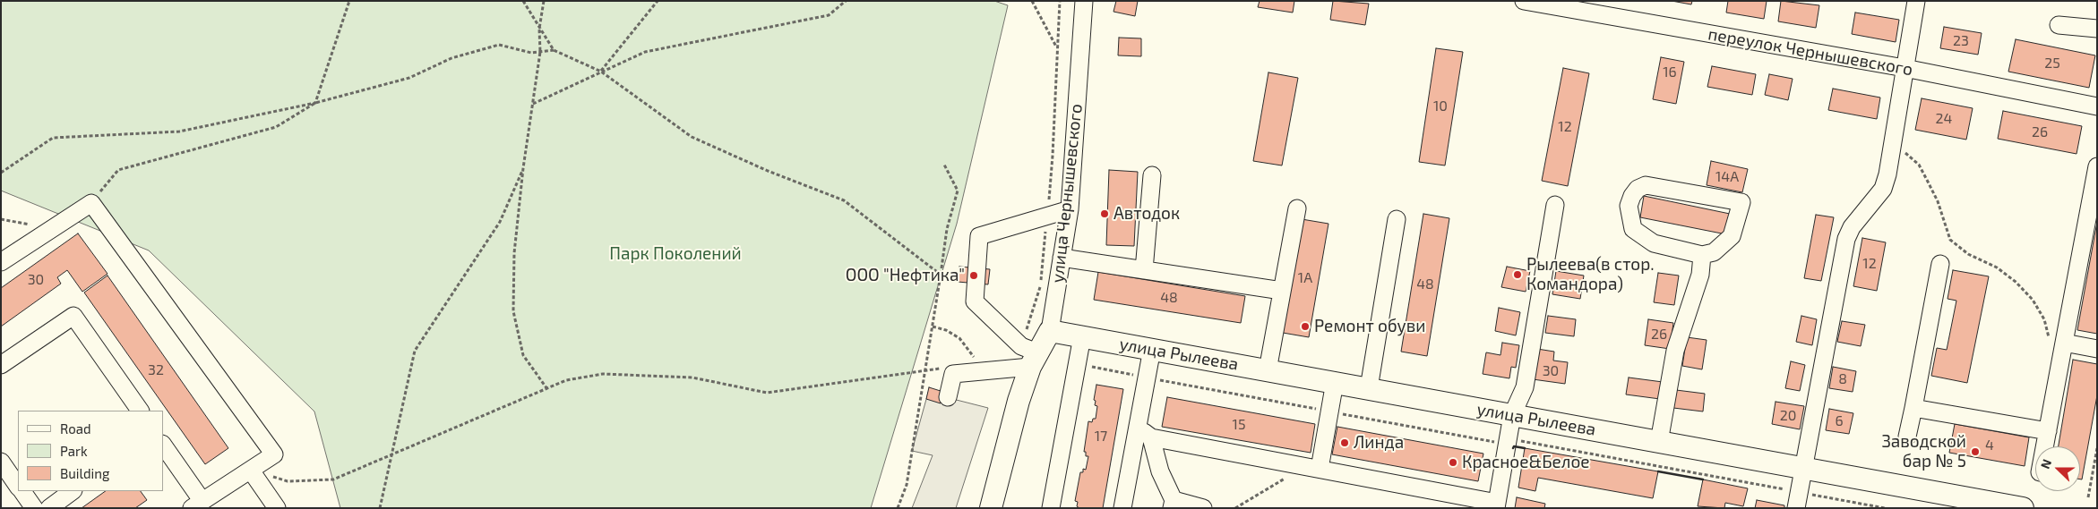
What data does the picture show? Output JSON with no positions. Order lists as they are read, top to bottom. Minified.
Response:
{"streets":{"main road":["улица Чернышевского","улица Рылеева"],"street":["переулок Чернышевского"]},"crossings":[["улица Чернышевского","улица Рылеева"]],"parks":["Парк Поколений"],"places":["Автодок","Рылеева(в стор. Командора)","ООО \"Нефтика\"","Ремонт обуви","Линда","Заводской бар № 5","Красное&Белое"],"house_numbers":["23","25","16","10","24","12","26","14А","12","1А","30","48","48","26","32","30","8","20","6","15","17","4"],"legend":["Road","Park","Building"],"north":"left"}
